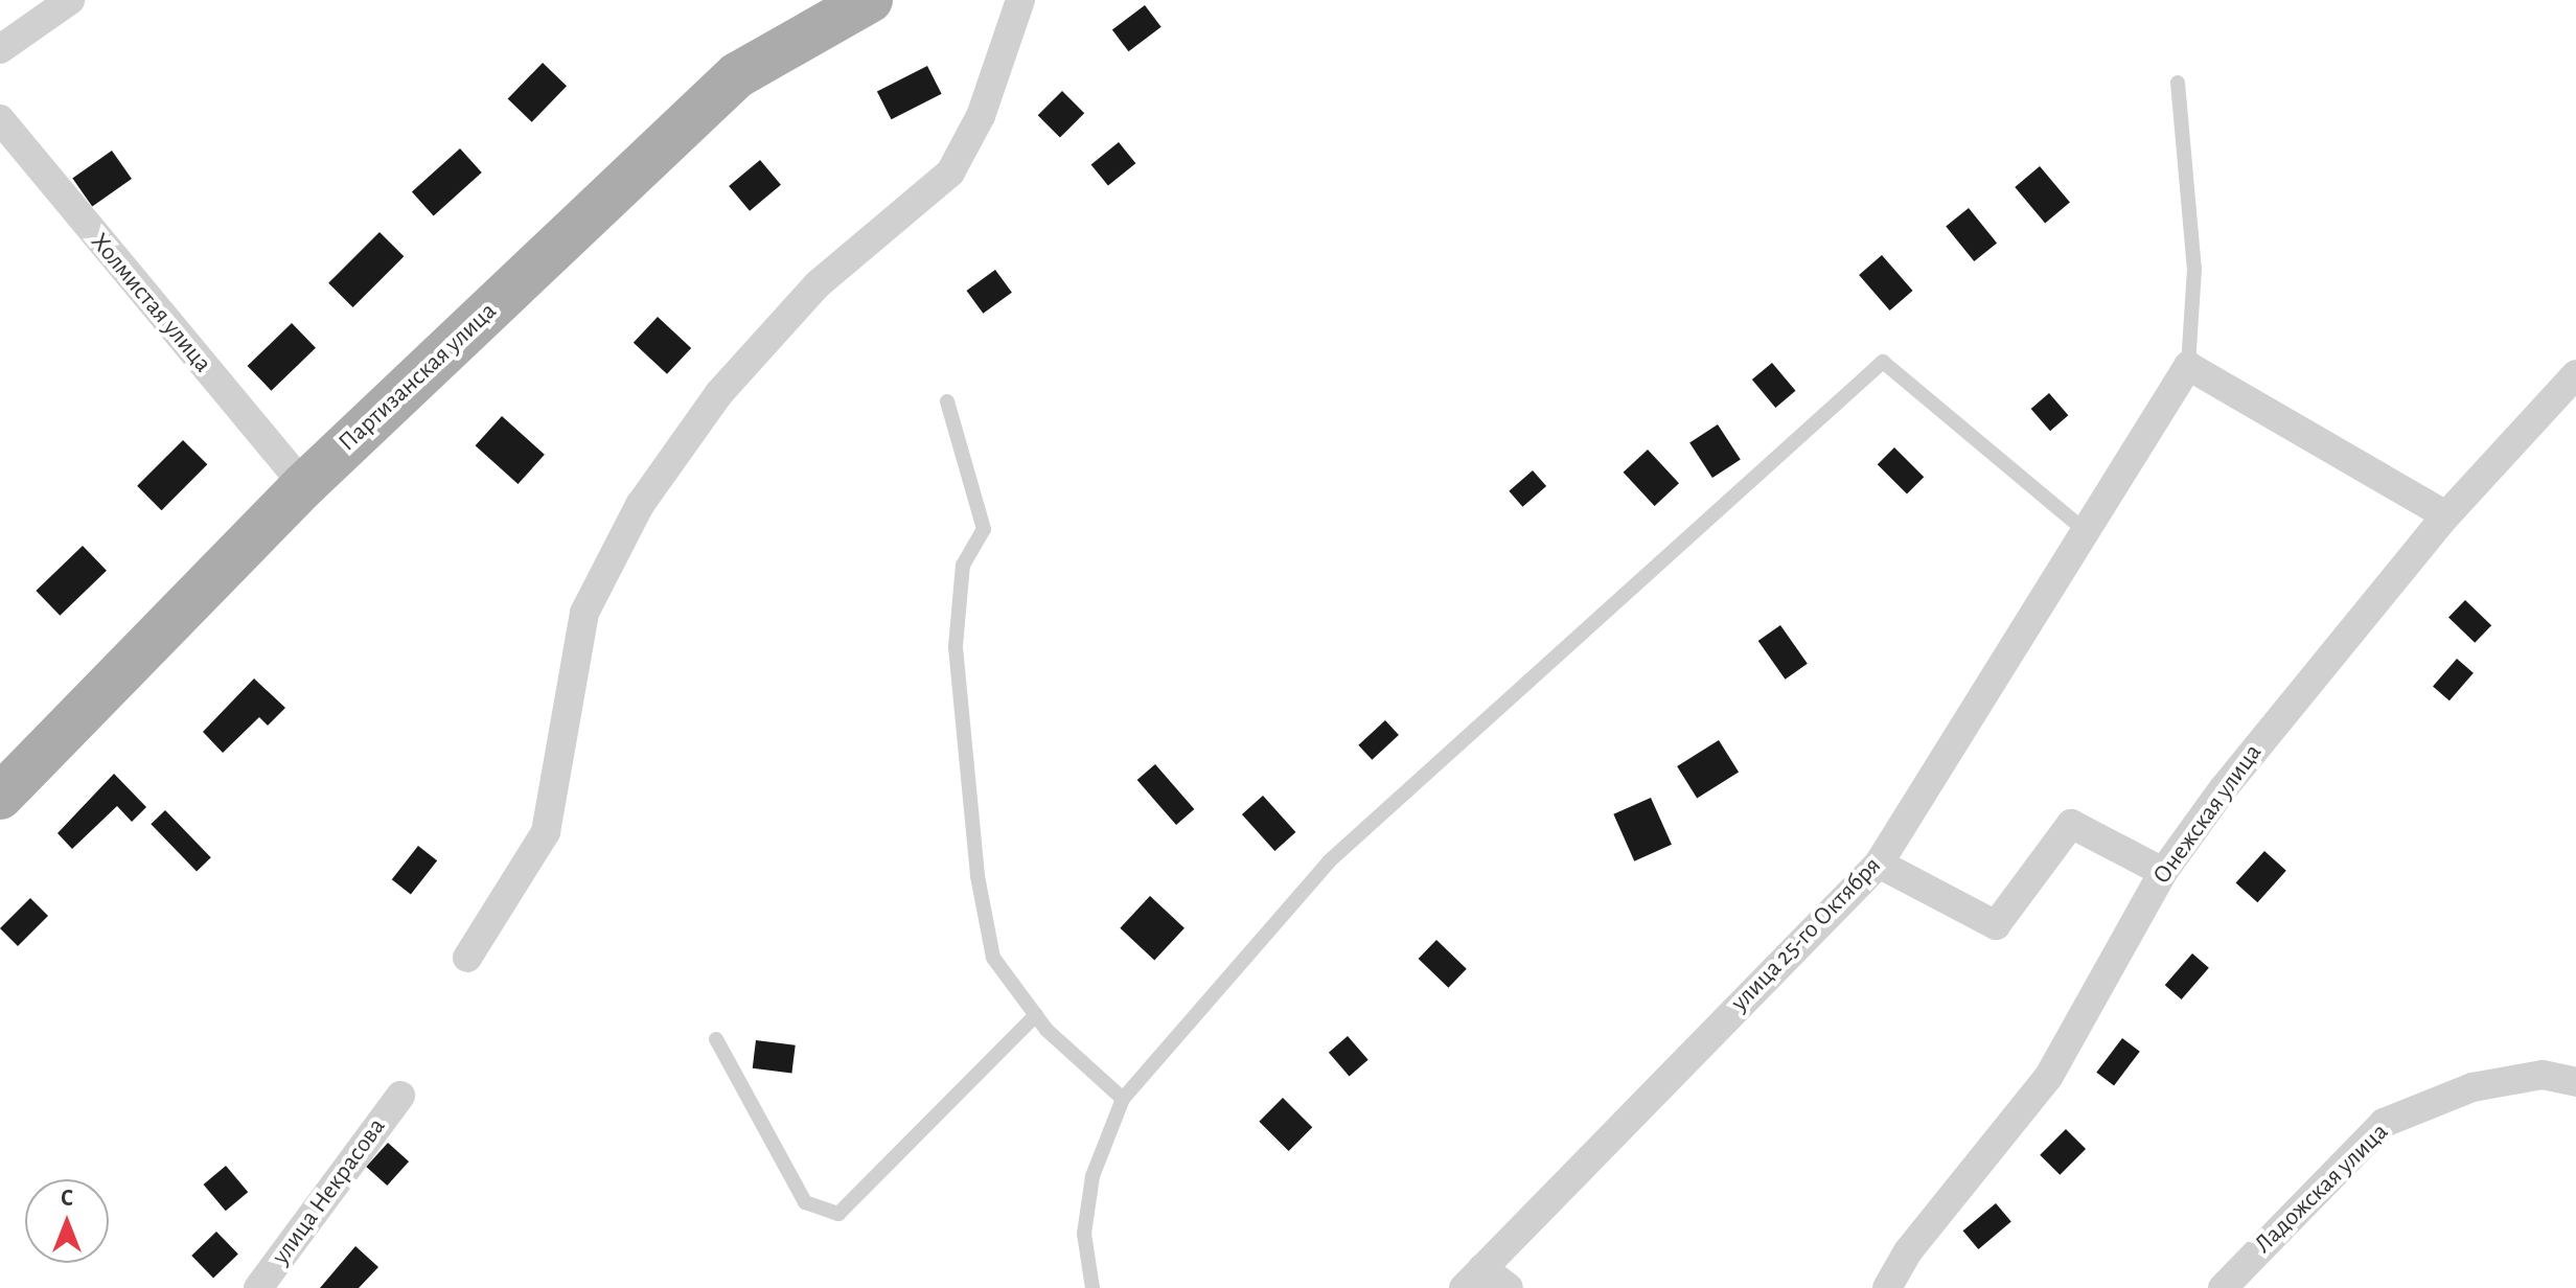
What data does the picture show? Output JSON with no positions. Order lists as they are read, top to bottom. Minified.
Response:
{"streets":{"main road":["Партизанская улица"],"street":["Холмистая улица","Онежская улица","улица 25-го Октября","Ладожская улица","улица Некрасова"]},"crossings":[["Холмистая улица","Партизанская улица"]],"north":"top"}
